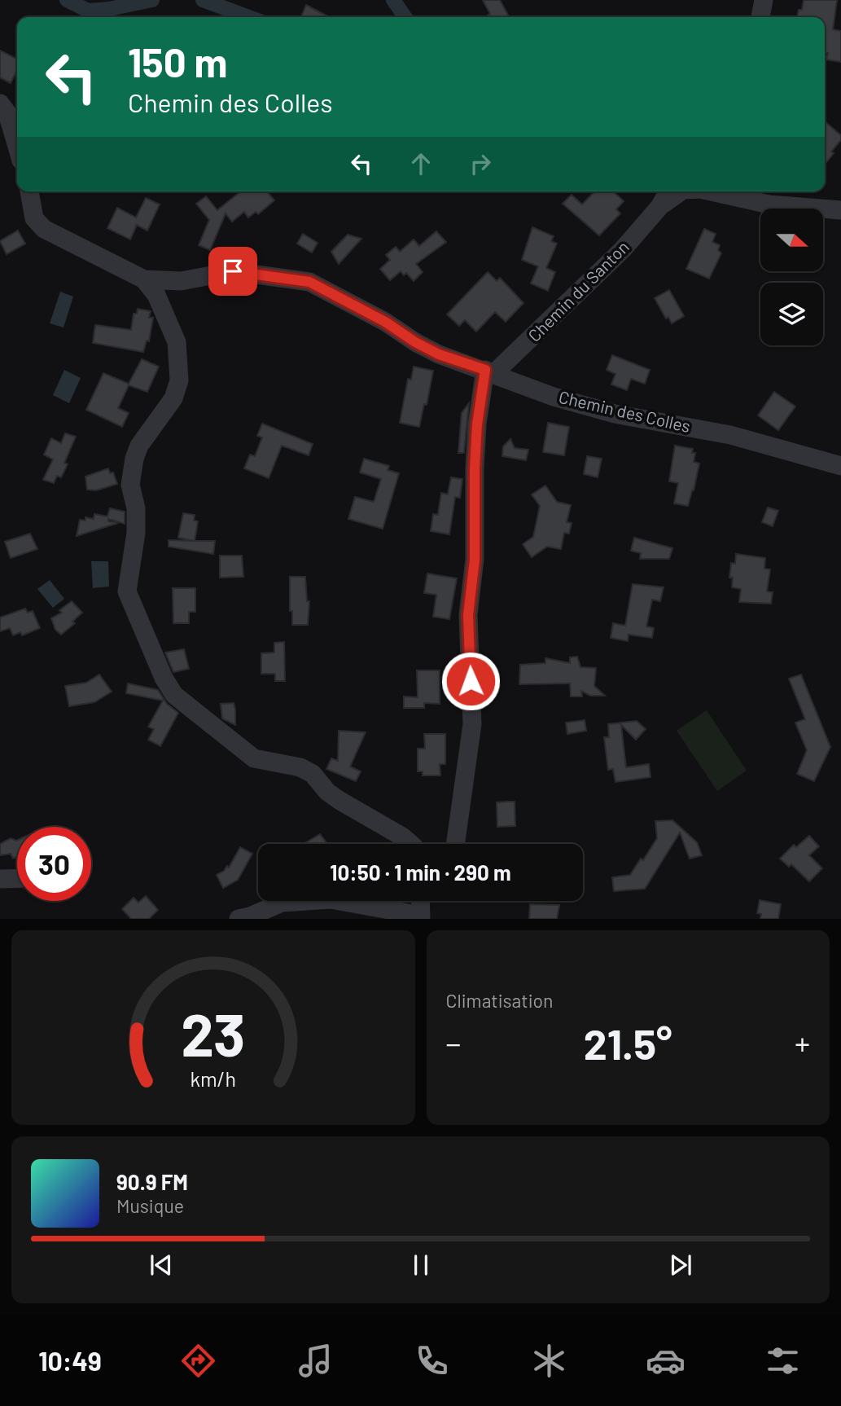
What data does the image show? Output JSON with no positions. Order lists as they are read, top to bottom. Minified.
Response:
{"streets":{"street":["Chemin du Santon","Chemin des Colles"]},"crossings":[["Chemin du Santon","Chemin des Colles"]],"north":"right","page":{"turn":["150 m","Chemin des Colles"],"limit":"30","trip":"10:50 · 1 min · 290 m","tile":"Climatisation","heat":["−","21.5°","+"],"song":["90.9 FM","Musique"],"tabs":"10:49","gauge":["23","km/h"]}}
